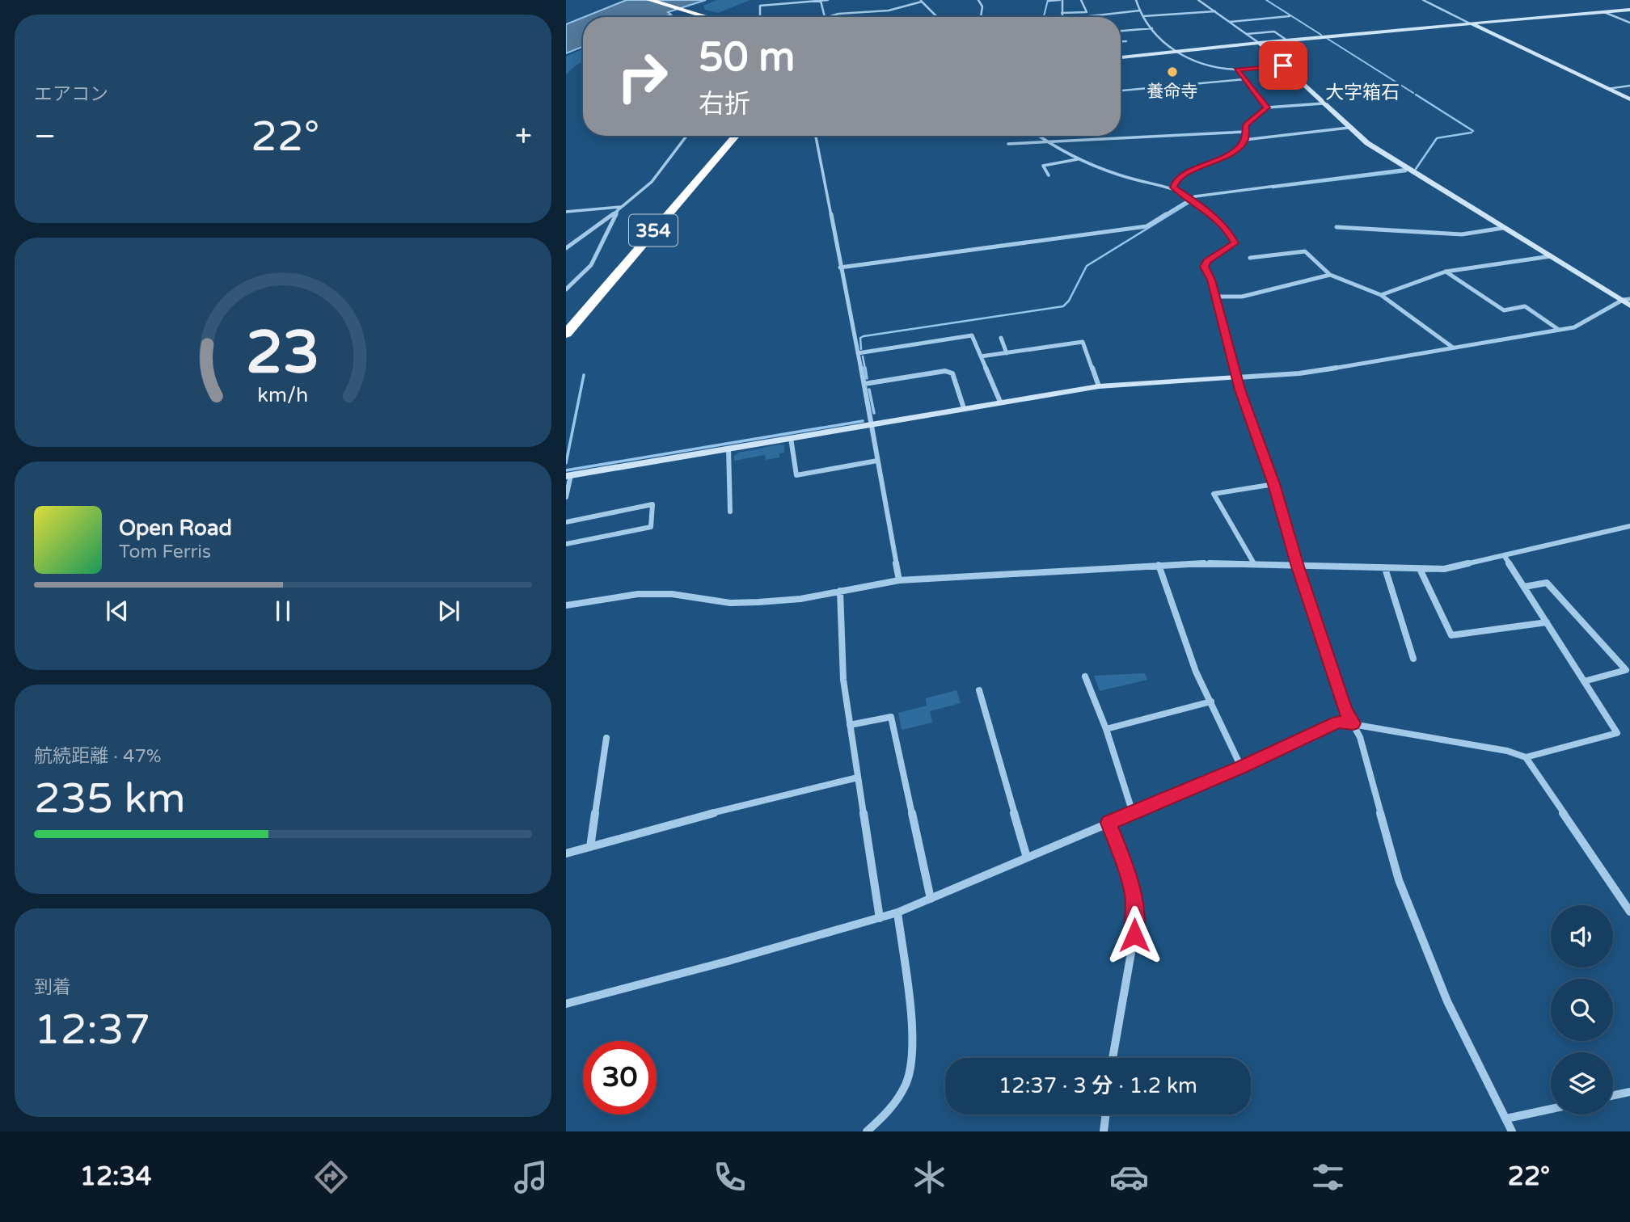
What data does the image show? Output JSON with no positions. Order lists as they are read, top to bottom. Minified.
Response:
{"streets":{"highway":["354"]},"districts":["大字箱石"],"places":["養命寺"],"page":{"tile":["エアコン",["航続距離 · 47%","235 km"],["到着","12:37"]],"turn":["50 m","右折"],"heat":["−","22°","+"],"song":["Open Road","Tom Ferris"],"limit":"30","trip":"12:37 · 3 分 · 1.2 km","tabs":["12:34","22°"],"gauge":["23","km/h"]}}
